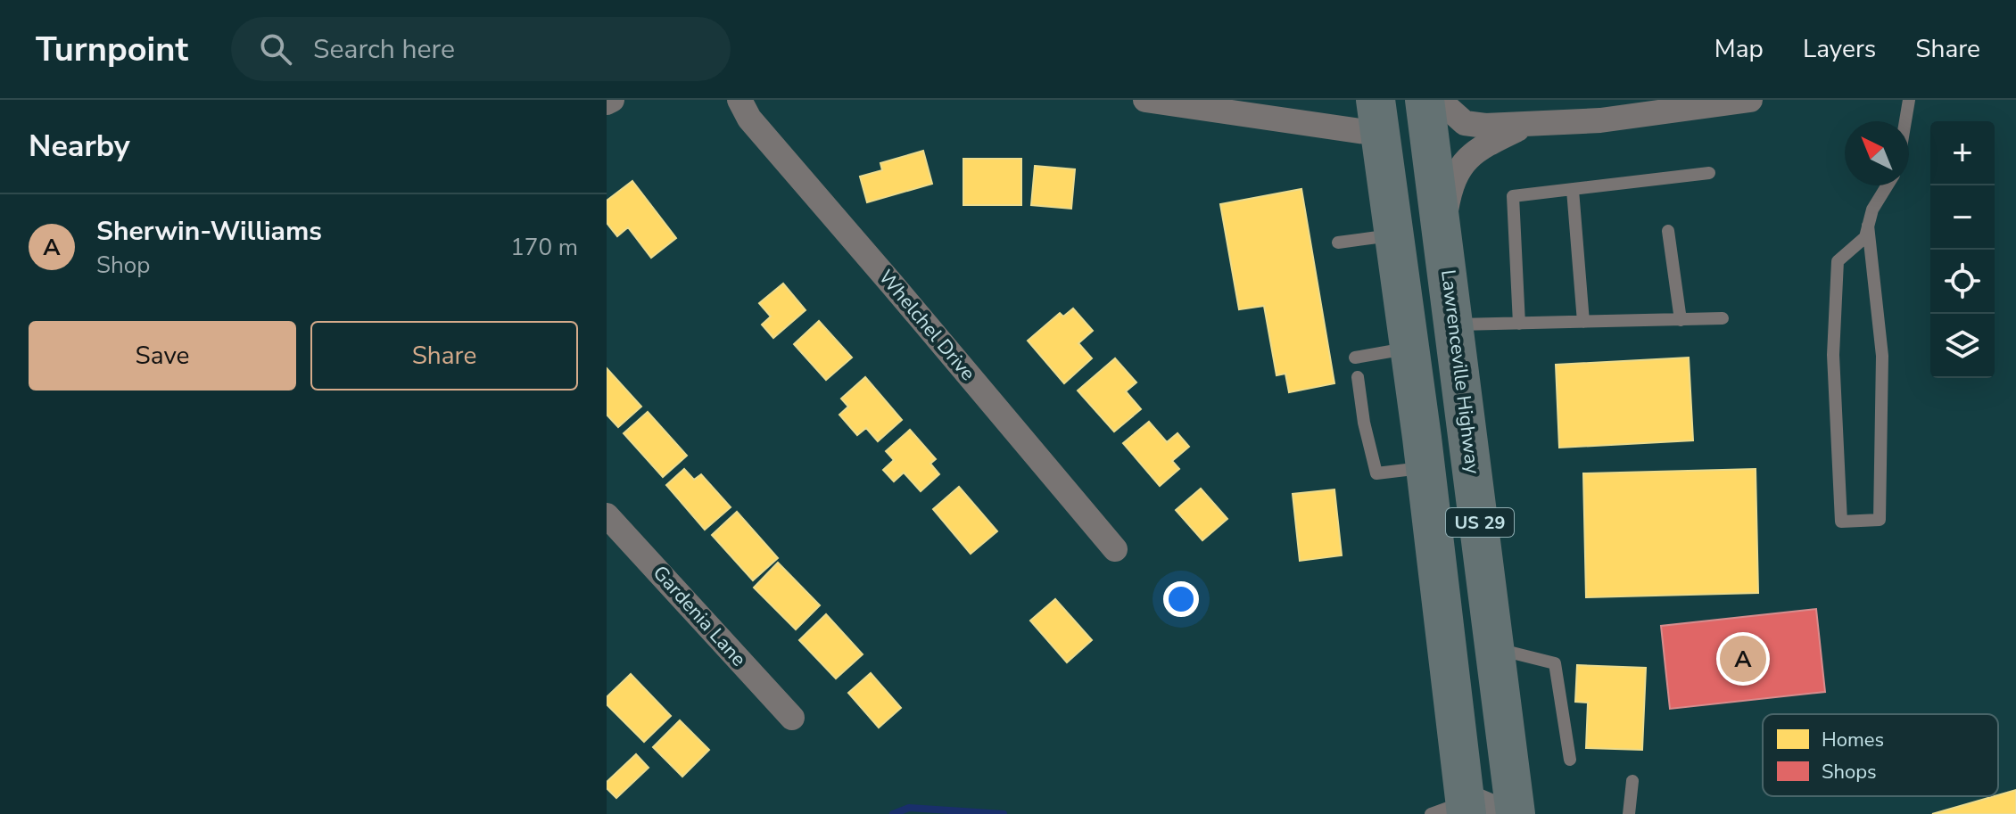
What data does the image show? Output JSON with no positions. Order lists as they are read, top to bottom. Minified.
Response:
{"streets":{"highway":["Lawrenceville Highway","US 29"],"street":["Whelchel Drive","Gardenia Lane"]},"legend":["Homes","Shops"],"north":"top left","page":{"header":"Turnpoint","search":"Search here","nav":["Map","Layers","Share"],"heading":"Nearby","map_buttons":["+","−"],"list":[{"mark":"A","name":"Sherwin-Williams","note":"Shop","value":"170 m"}],"buttons":["Save","Share"],"pins":"A"}}
